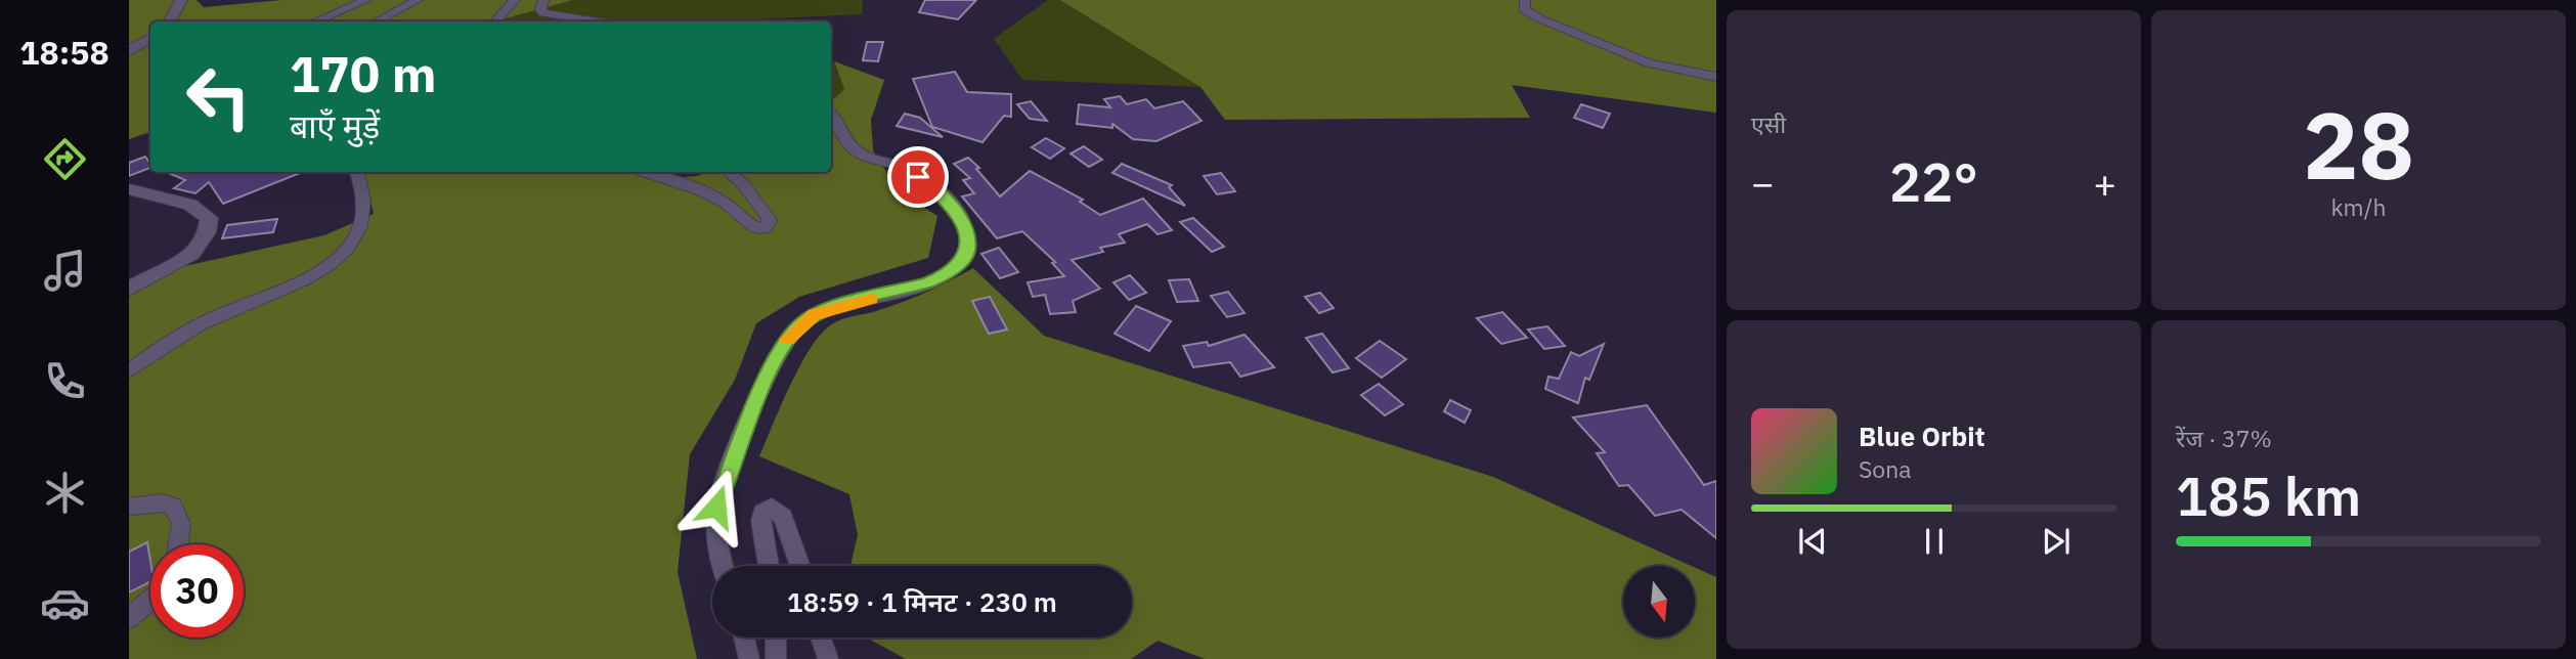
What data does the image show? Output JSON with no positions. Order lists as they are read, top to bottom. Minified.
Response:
{"north":"bottom","page":{"tabs":"18:58","tile":["एसी",["28","km/h"],["रेंज · 37%","185 km"]],"turn":["170 m","बाएँ मुड़ें"],"heat":["−","22°","+"],"song":["Blue Orbit","Sona"],"limit":"30","trip":"18:59 · 1 मिनट · 230 m"}}
